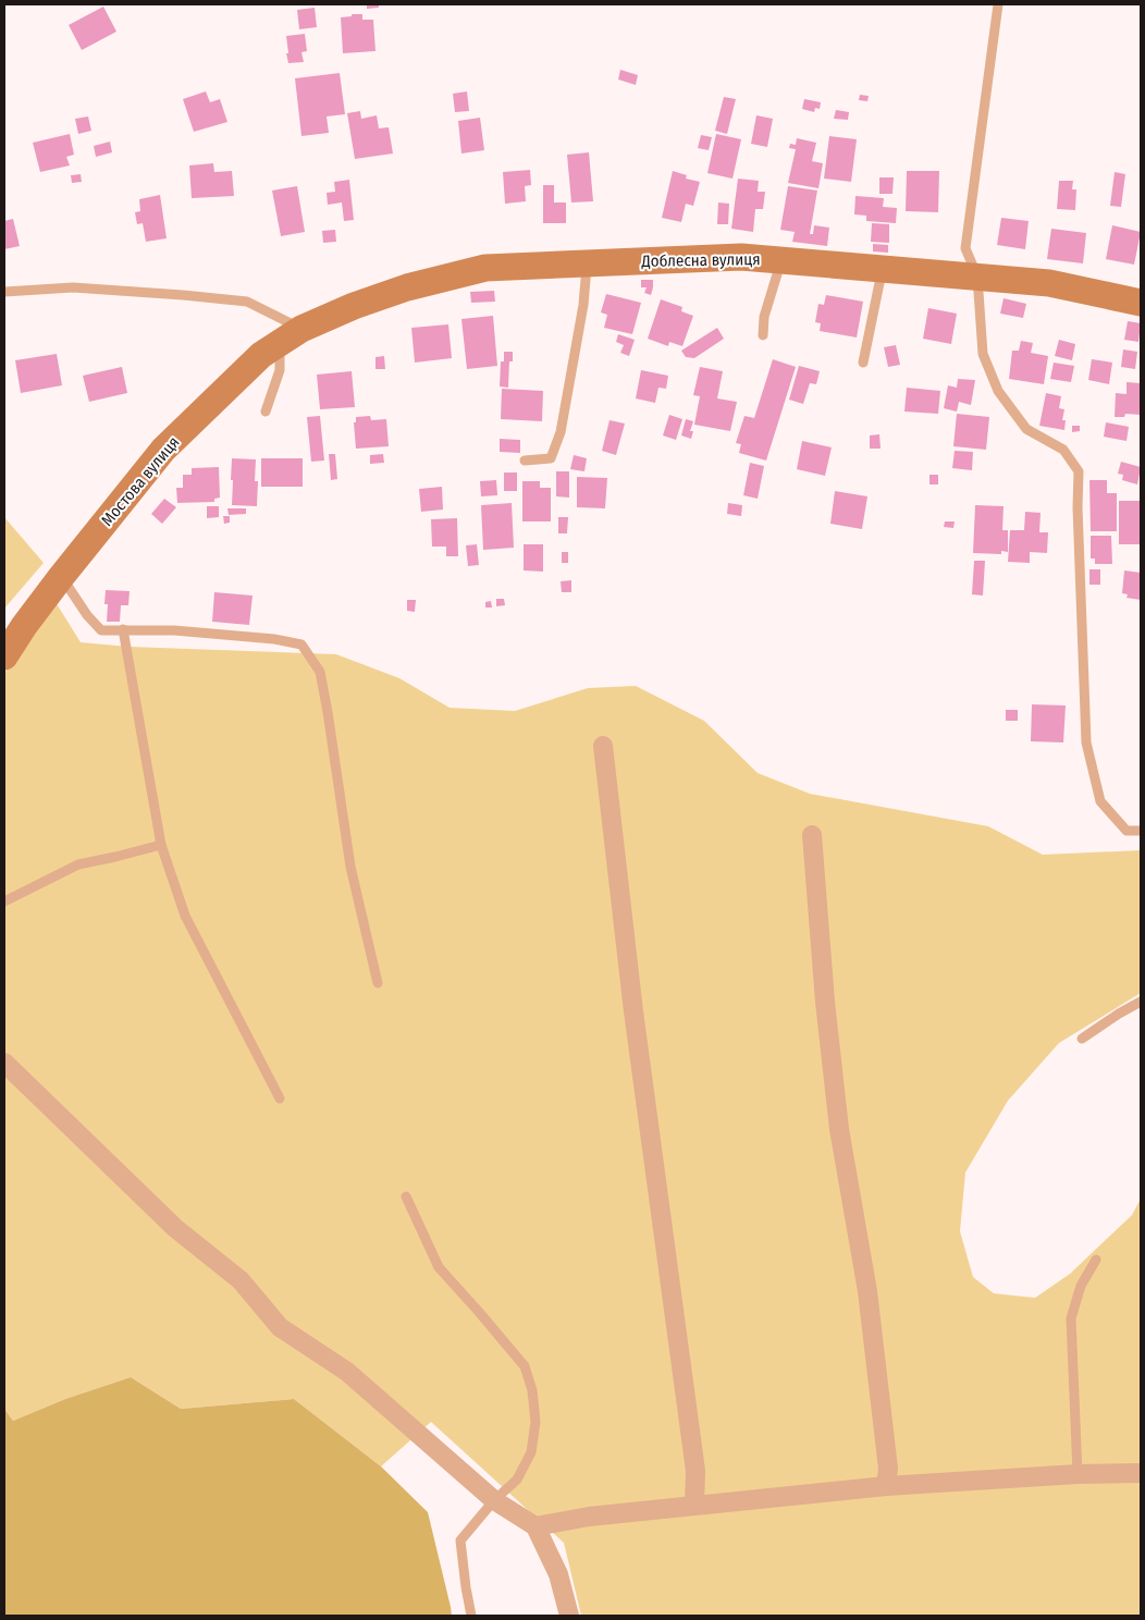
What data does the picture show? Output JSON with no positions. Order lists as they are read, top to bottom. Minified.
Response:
{"streets":{"street":["Доблесна вулиця","Мостова вулиця"]},"crossings":[["Доблесна вулиця","Мостова вулиця"]]}
